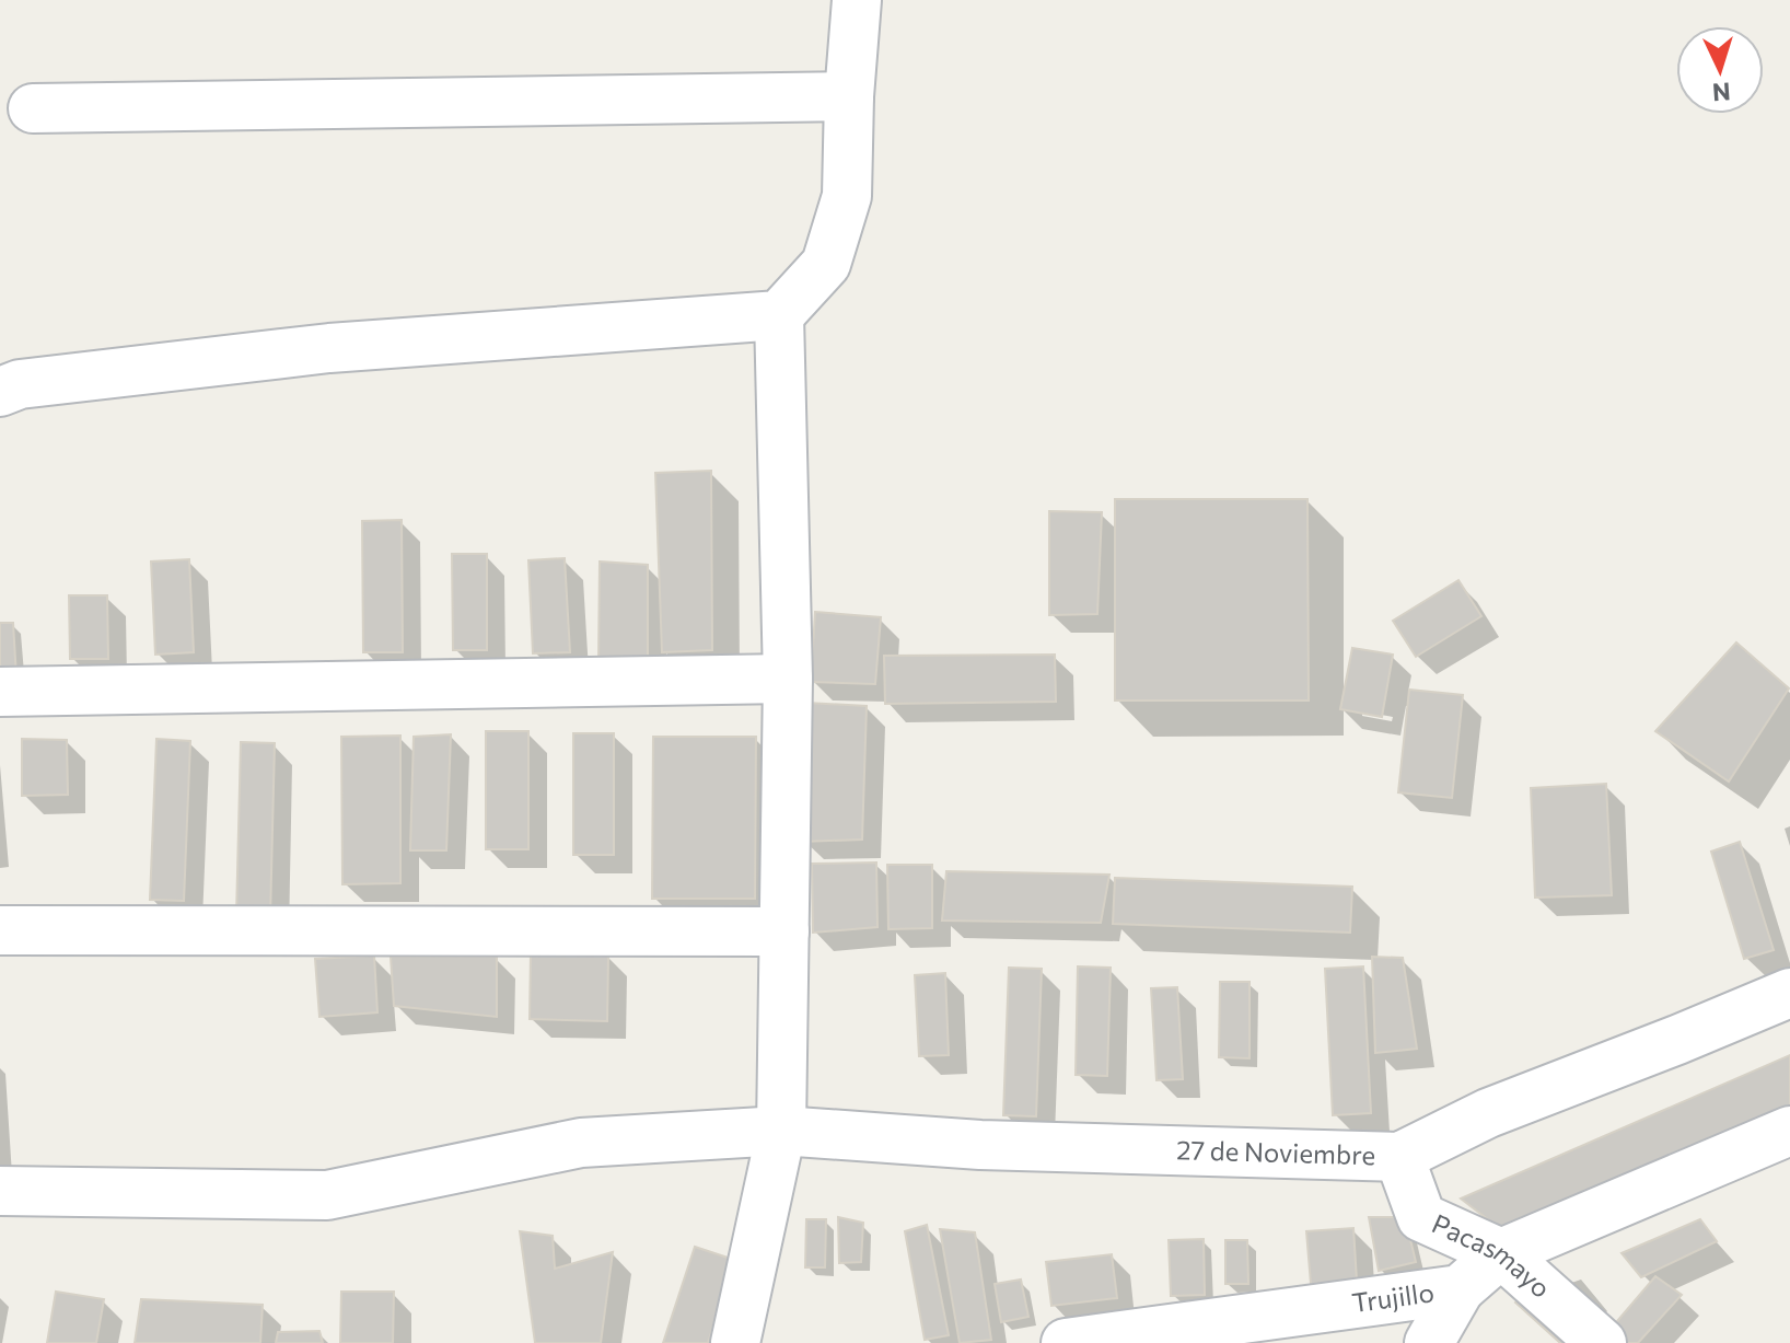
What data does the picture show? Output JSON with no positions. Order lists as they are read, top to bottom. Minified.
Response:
{"streets":{"street":["27 de Noviembre","Pacasmayo","Trujillo"]},"crossings":[["27 de Noviembre","Pacasmayo"],["Pacasmayo","Trujillo"]],"north":"bottom"}
